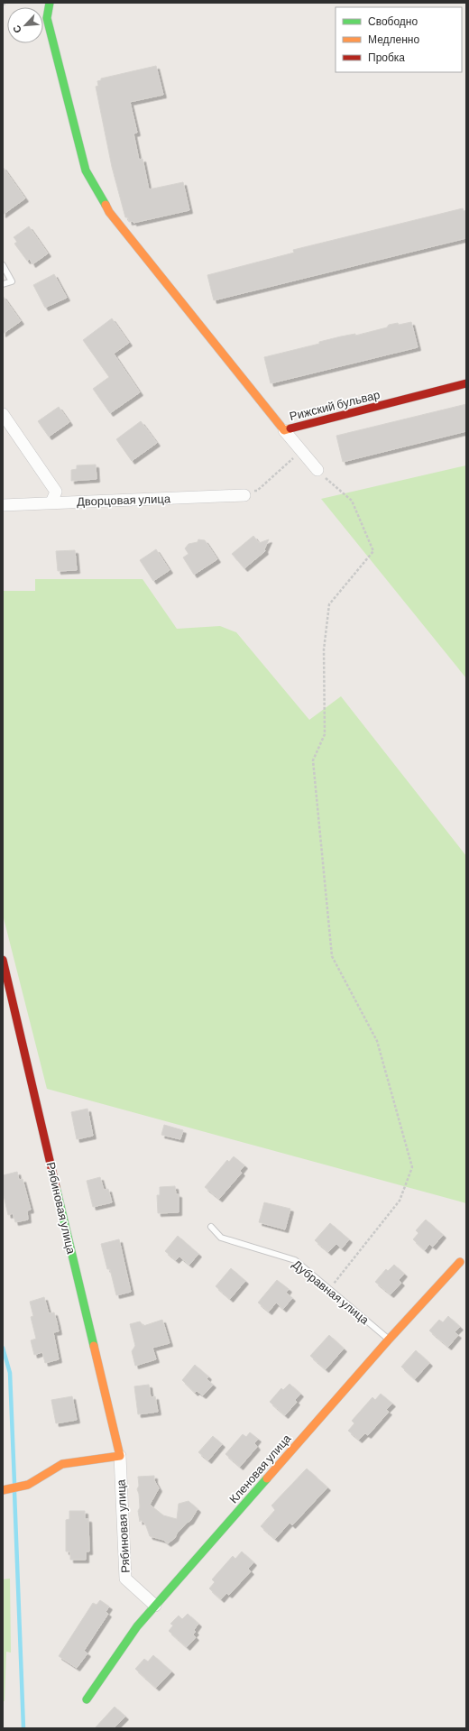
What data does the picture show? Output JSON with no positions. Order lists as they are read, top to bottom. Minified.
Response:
{"streets":{"street":["Рижский бульвар","Дворцовая улица","Рябиновая улица","Кленовая улица"],"lane":["Дубравная улица"]},"crossings":[["Рябиновая улица","Кленовая улица"],["Дубравная улица","Кленовая улица"]],"legend":["Свободно","Медленно","Пробка"],"north":"bottom left"}
